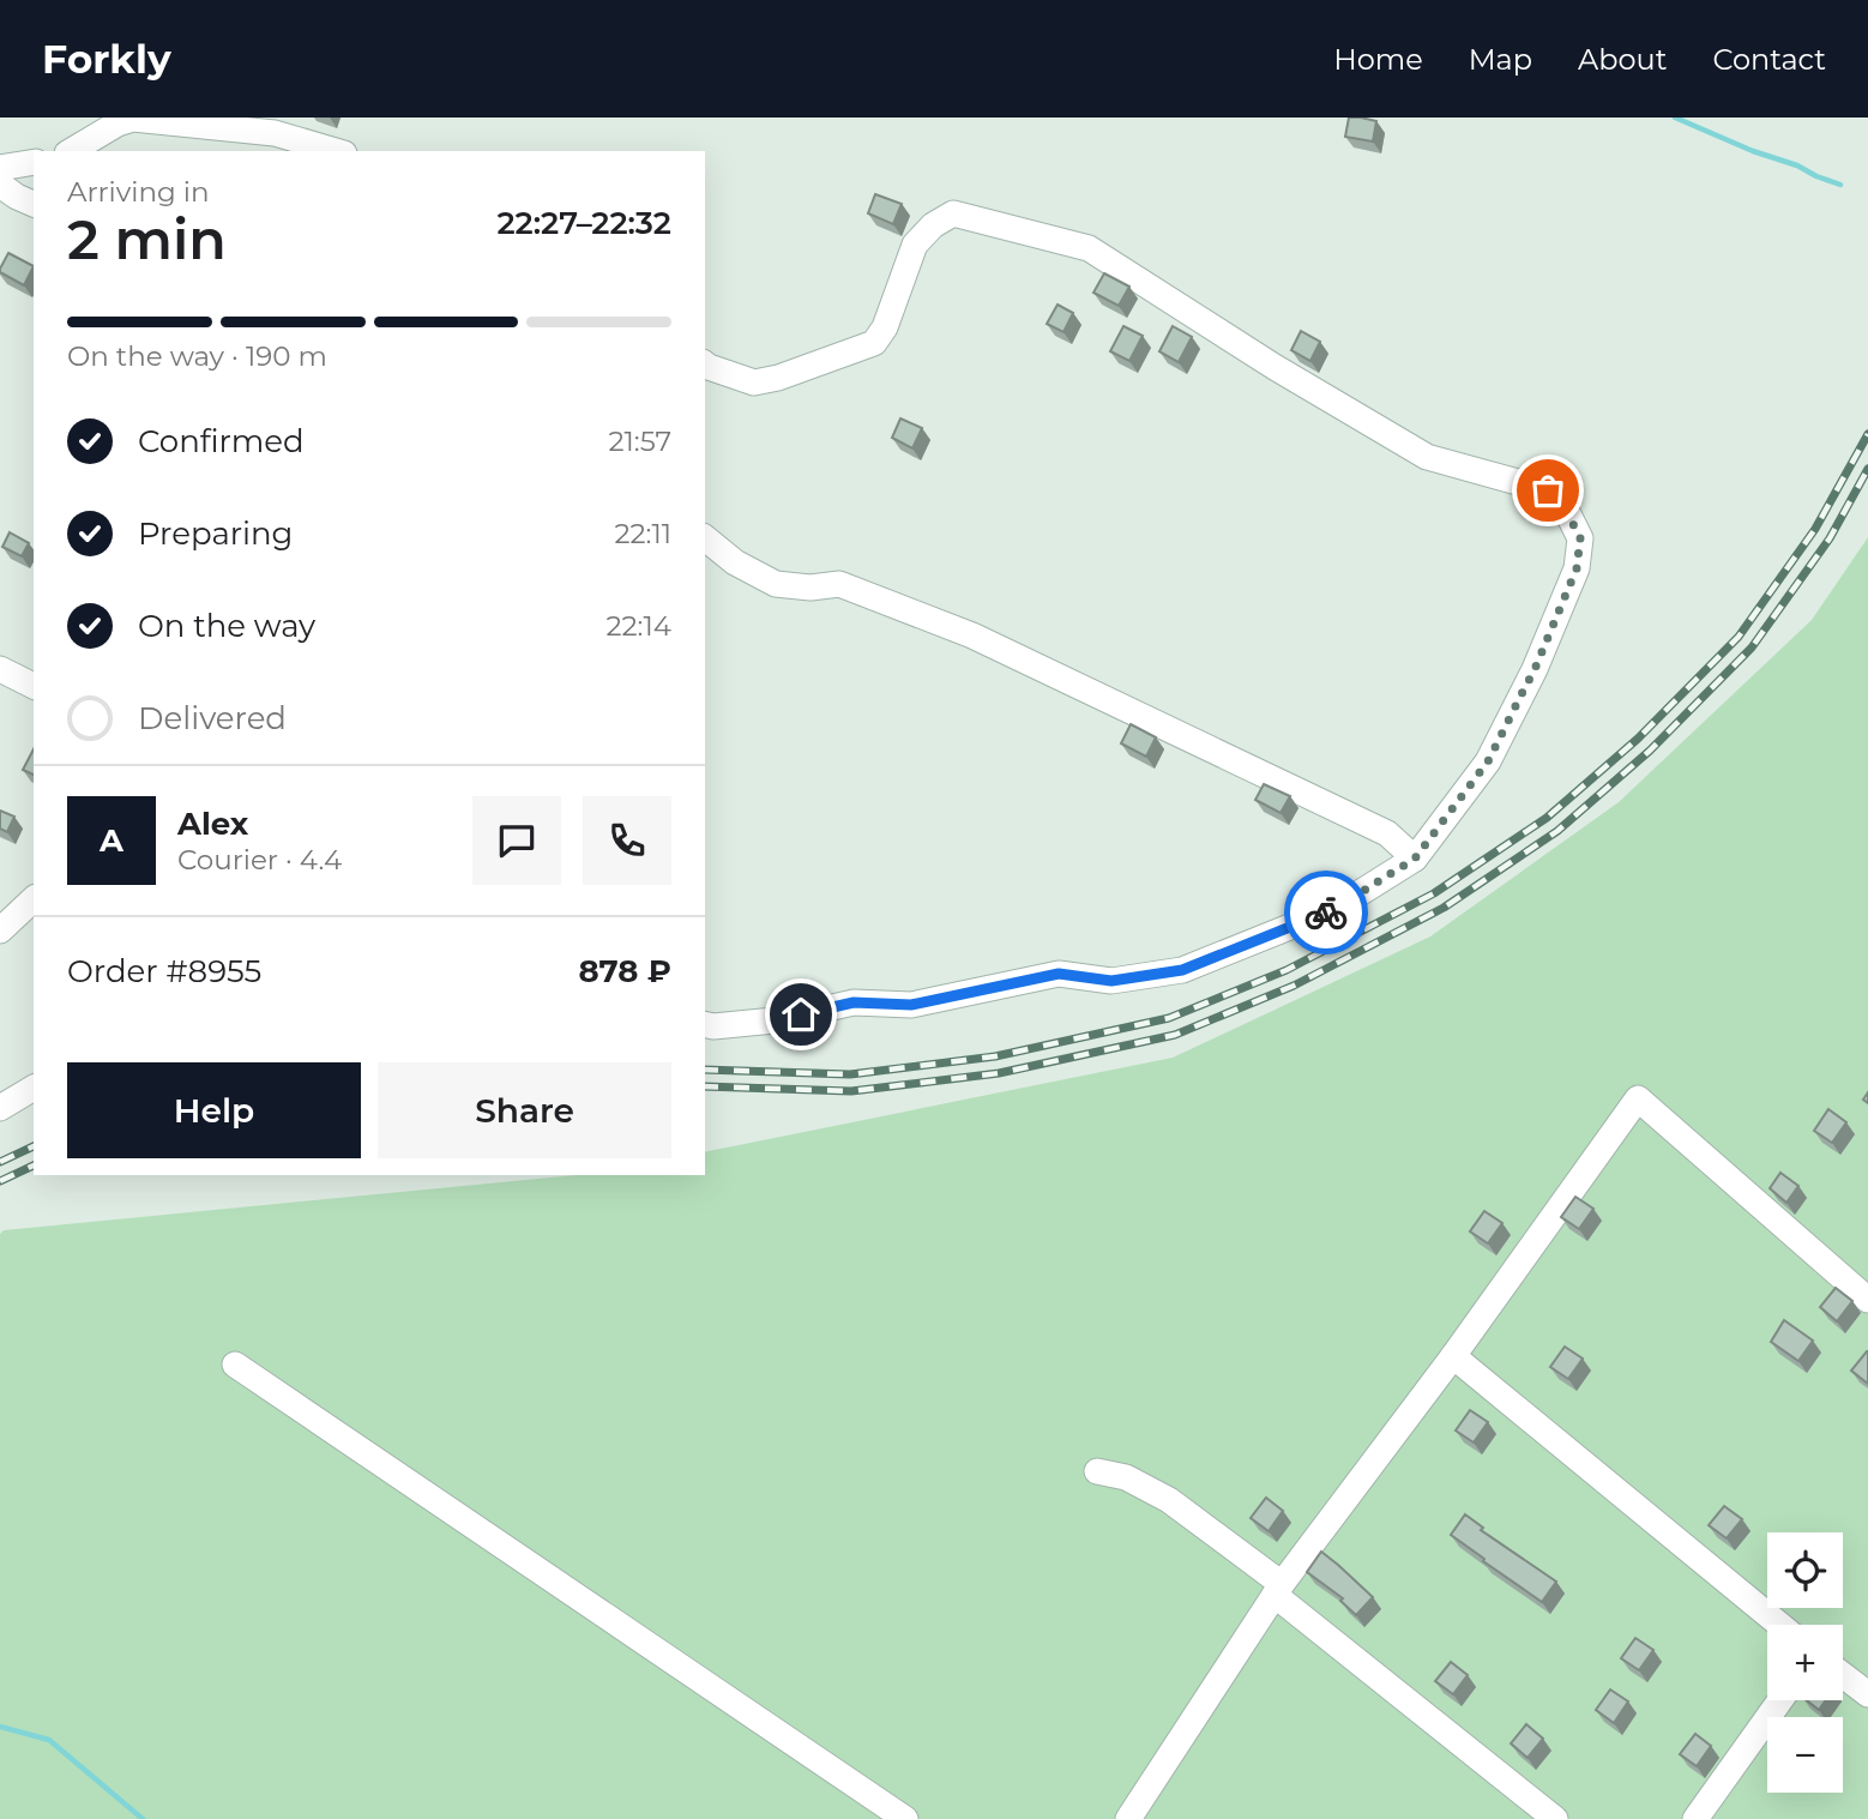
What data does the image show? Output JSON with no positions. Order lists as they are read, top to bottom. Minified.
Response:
{"page":{"header":"Forkly","nav":["Home","Map","About","Contact"],"heading":["2 min","Arriving in","22:27–22:32"],"panel":["Alex","Courier · 4.4","Order #8955","878 ₽"],"bar":"On the way · 190 m","list":[["Confirmed","21:57"],["Preparing","22:11"],["On the way","22:14"],"Delivered"],"round":"A","buttons":["Help","Share"],"map_buttons":["+","−"]}}
